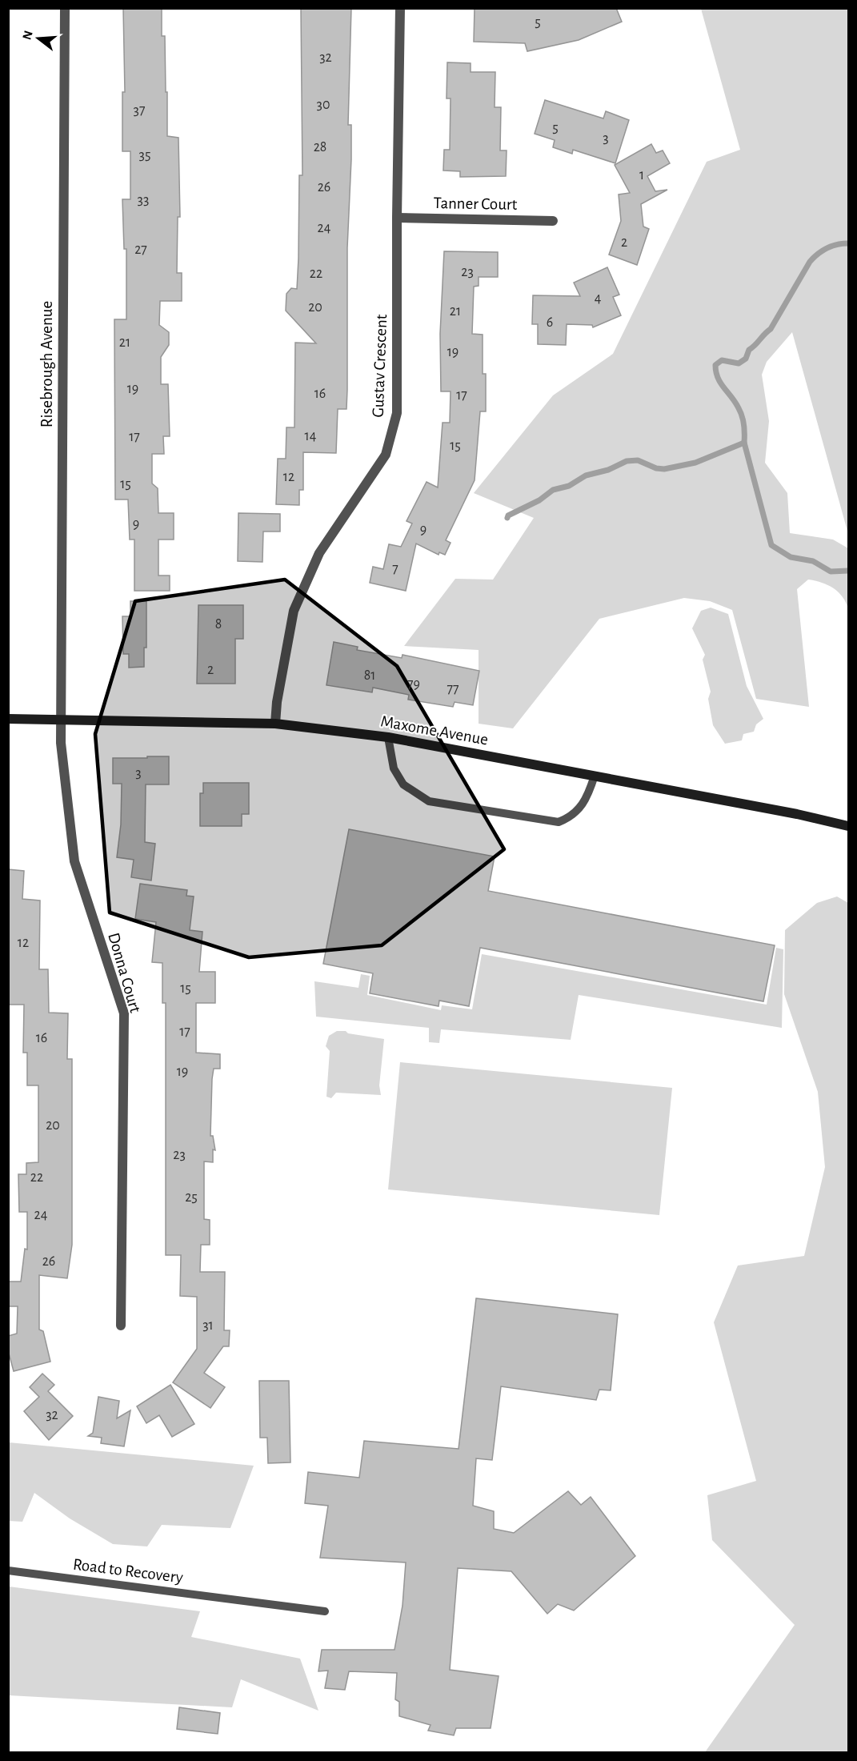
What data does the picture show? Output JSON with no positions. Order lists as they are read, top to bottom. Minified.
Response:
{"streets":{"street":["Tanner Court","Risebrough Avenue","Gustav Crescent","Maxome Avenue","Donna Court"],"lane":["Road to Recovery"]},"crossings":[["Tanner Court","Gustav Crescent"],["Risebrough Avenue","Maxome Avenue"],["Risebrough Avenue","Donna Court"],["Gustav Crescent","Maxome Avenue"],["Maxome Avenue","Donna Court"]],"house_numbers":["5","32","30","37","5","3","28","35","1","26","33","24","2","27","23","22","4","20","21","6","21","19","19","16","17","14","17","15","12","15","9","9","7","8","2","81","79","77","3","12","15","17","16","19","20","23","22","25","24","26","31","32"],"north":"left"}
